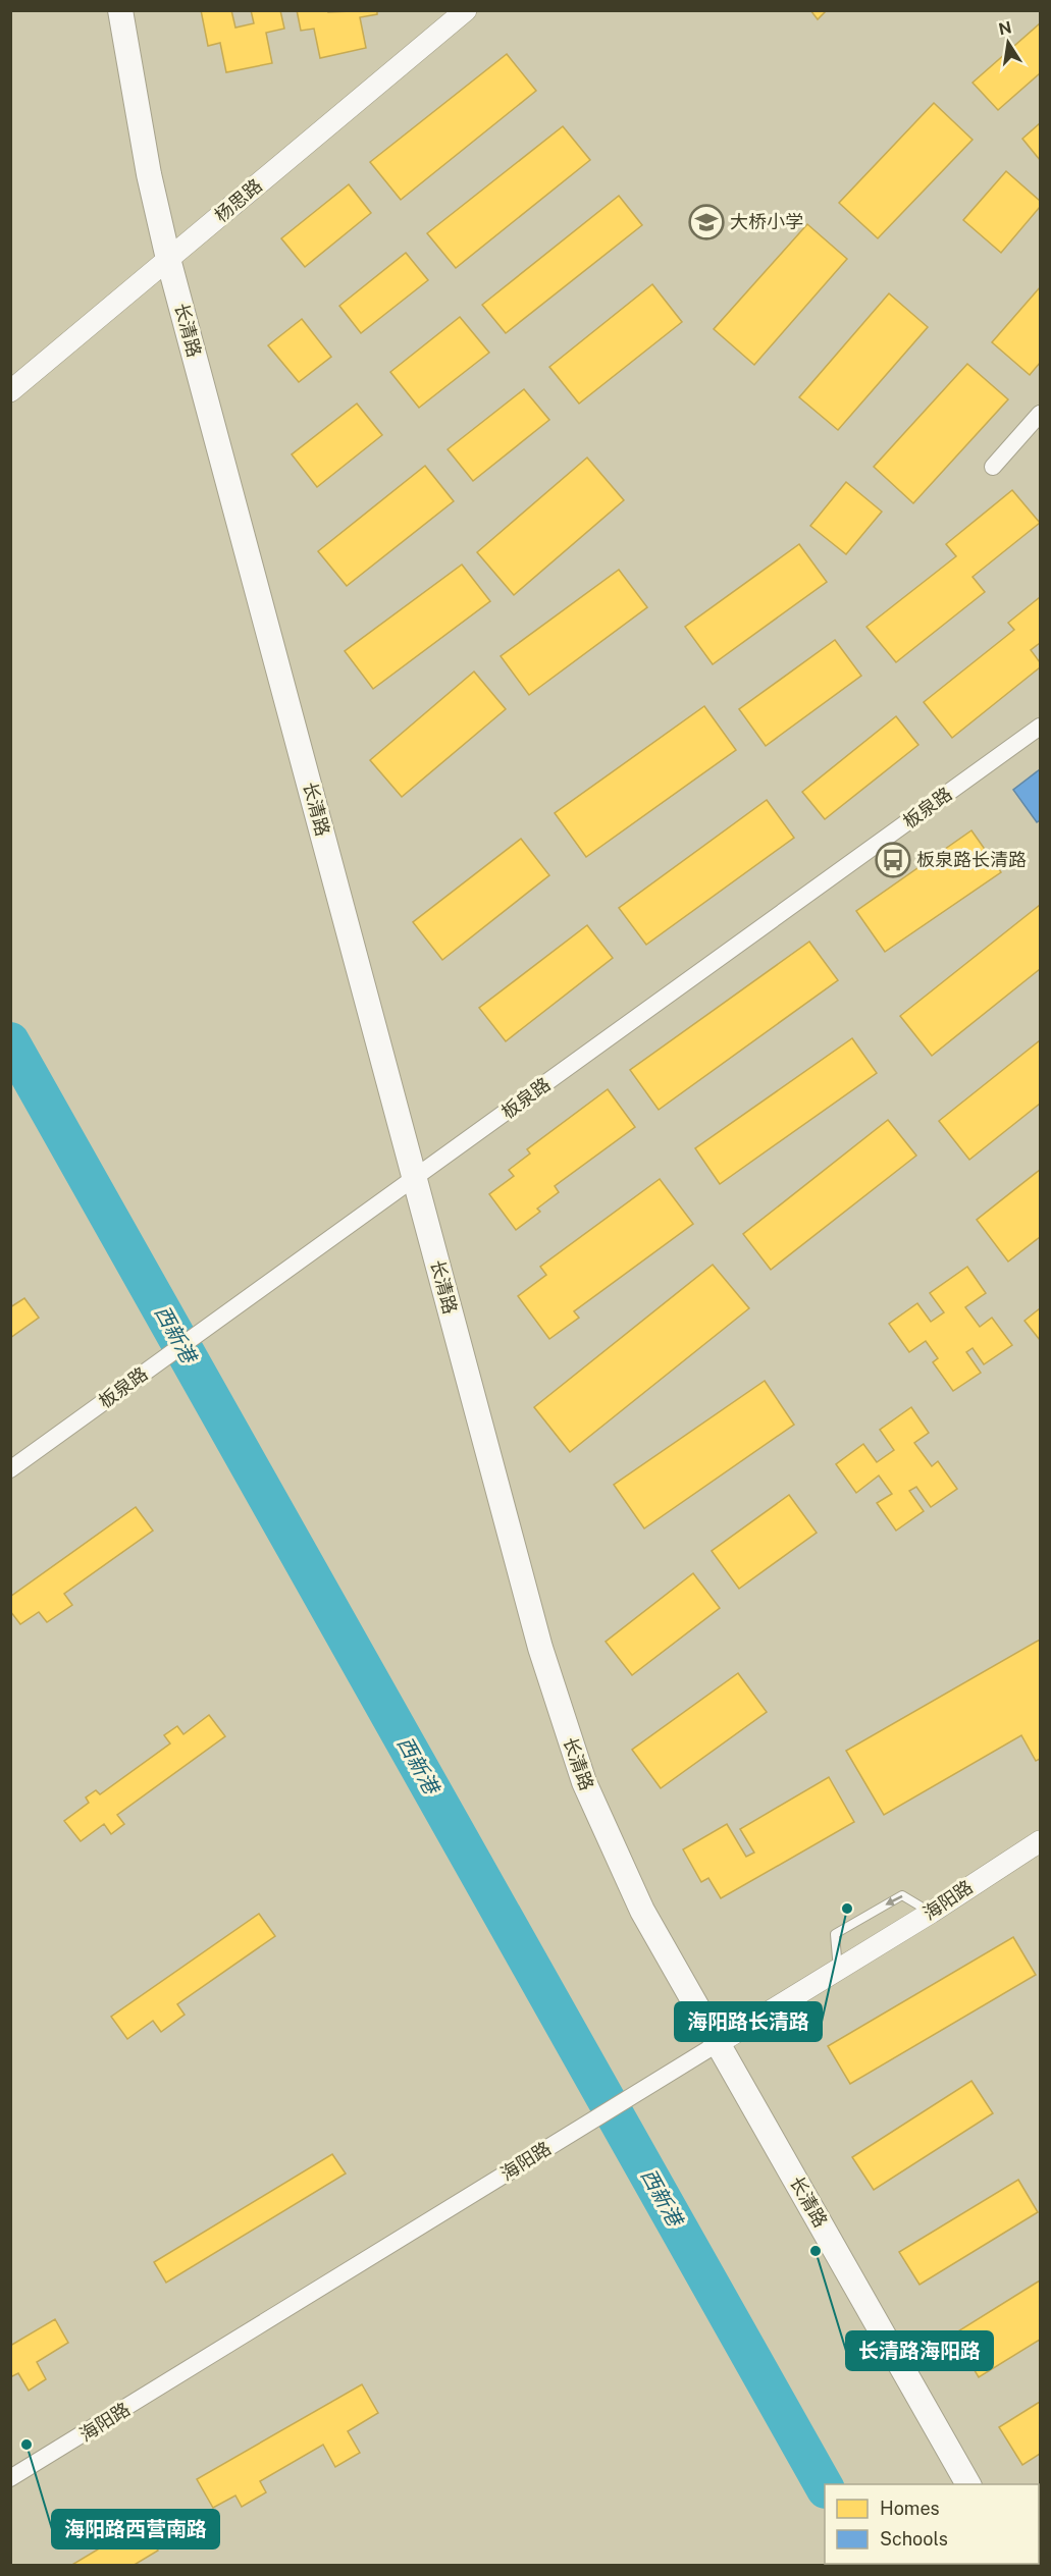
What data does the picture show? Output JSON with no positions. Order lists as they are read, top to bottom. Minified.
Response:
{"streets":{"main road":["长清路"],"street":["杨思路","板泉路","海阳路"]},"crossings":[["杨思路","长清路"],["长清路","板泉路"],["长清路","海阳路"]],"water":["西新港"],"places":{"school or university":["大桥小学"],"bus stop":["板泉路长清路"],"other":["海阳路长清路","长清路海阳路","海阳路西营南路"]},"legend":["Homes","Schools"],"north":"top"}
